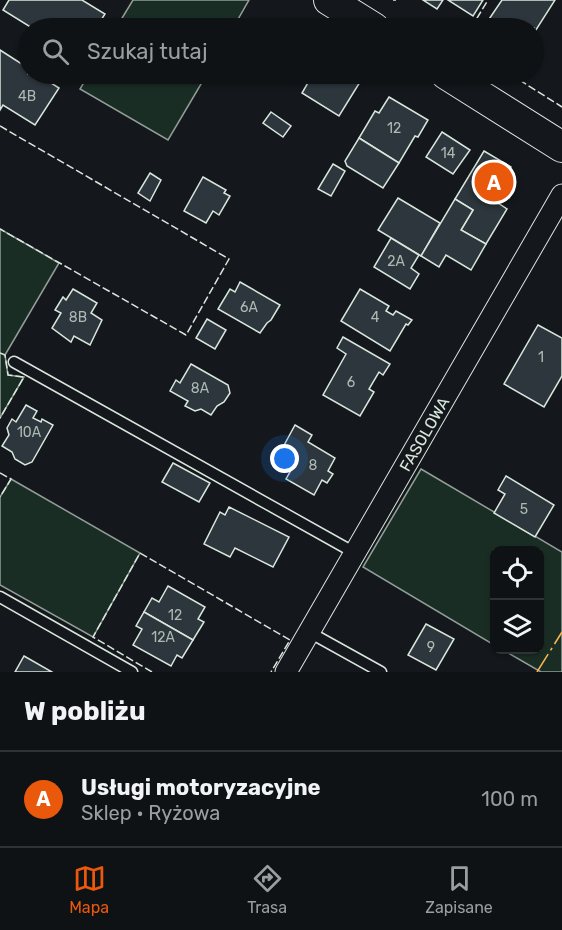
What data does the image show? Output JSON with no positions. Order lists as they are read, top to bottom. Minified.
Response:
{"streets":{"street":["FASOLOWA"]},"house_numbers":["4B","12","14","2A","6A","8B","4","1","6","8A","10A","8","5","12","12A","9"],"page":{"search":"Szukaj tutaj","pins":"A","heading":"W pobliżu","list":[{"mark":"A","name":"Usługi motoryzacyjne","note":"Sklep · Ryżowa","value":"100 m"}],"nav":["Mapa","Trasa","Zapisane"]}}
